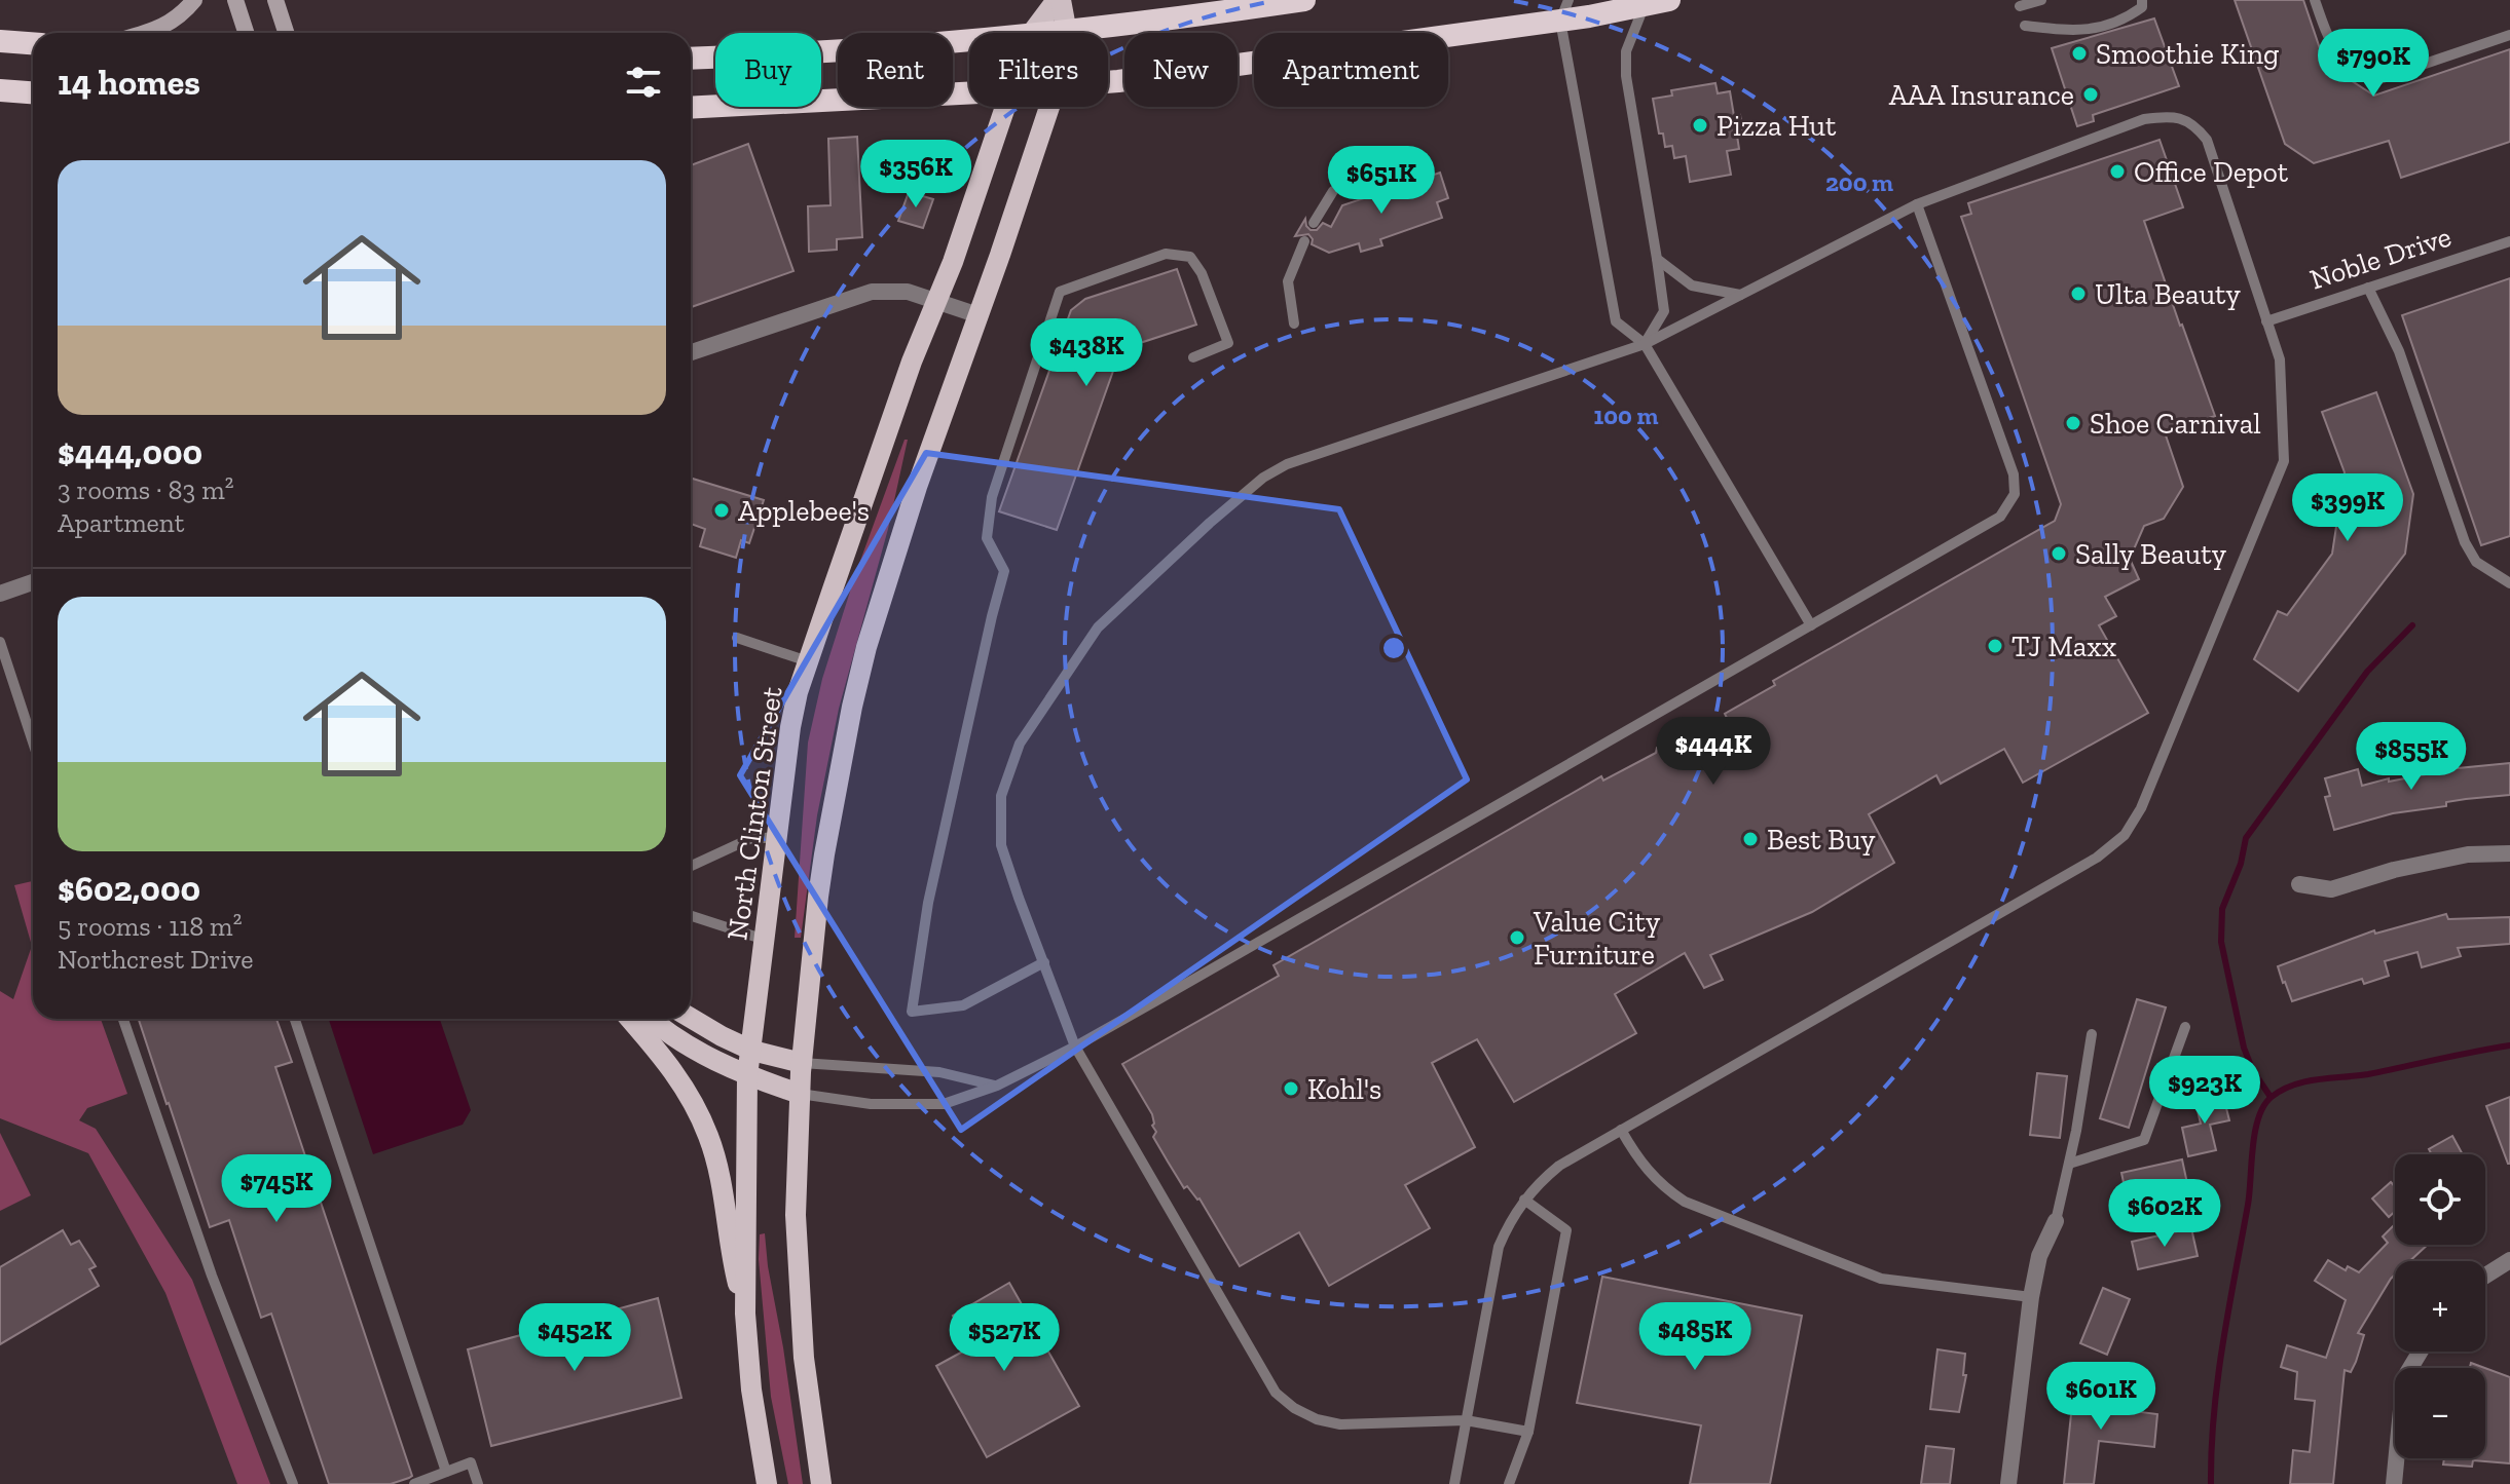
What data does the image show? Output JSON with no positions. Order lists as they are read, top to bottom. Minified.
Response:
{"streets":{"main road":["North Clinton Street"],"lane":["Noble Drive"]},"places":["Smoothie King","AAA Insurance","Pizza Hut","Office Depot","Ulta Beauty","Shoe Carnival","Applebee's","Sally Beauty","TJ Maxx","Best Buy","Value City Furniture","Kohl's"],"page":{"price":["$790K","$356K","$651K","$438K","$399K","$444K","$855K","$923K","$745K","$602K","$485K","$452K","$527K","$601K"],"chip":["Buy","Rent","Filters","New","Apartment"],"heading":"14 homes","list":[{"name":"$444,000","note":"3 rooms · 83 m² · Apartment"},{"name":"$602,000","note":"5 rooms · 118 m² · Northcrest Drive"}],"map_buttons":["+","−"]},"rings":["200 m","100 m"]}
